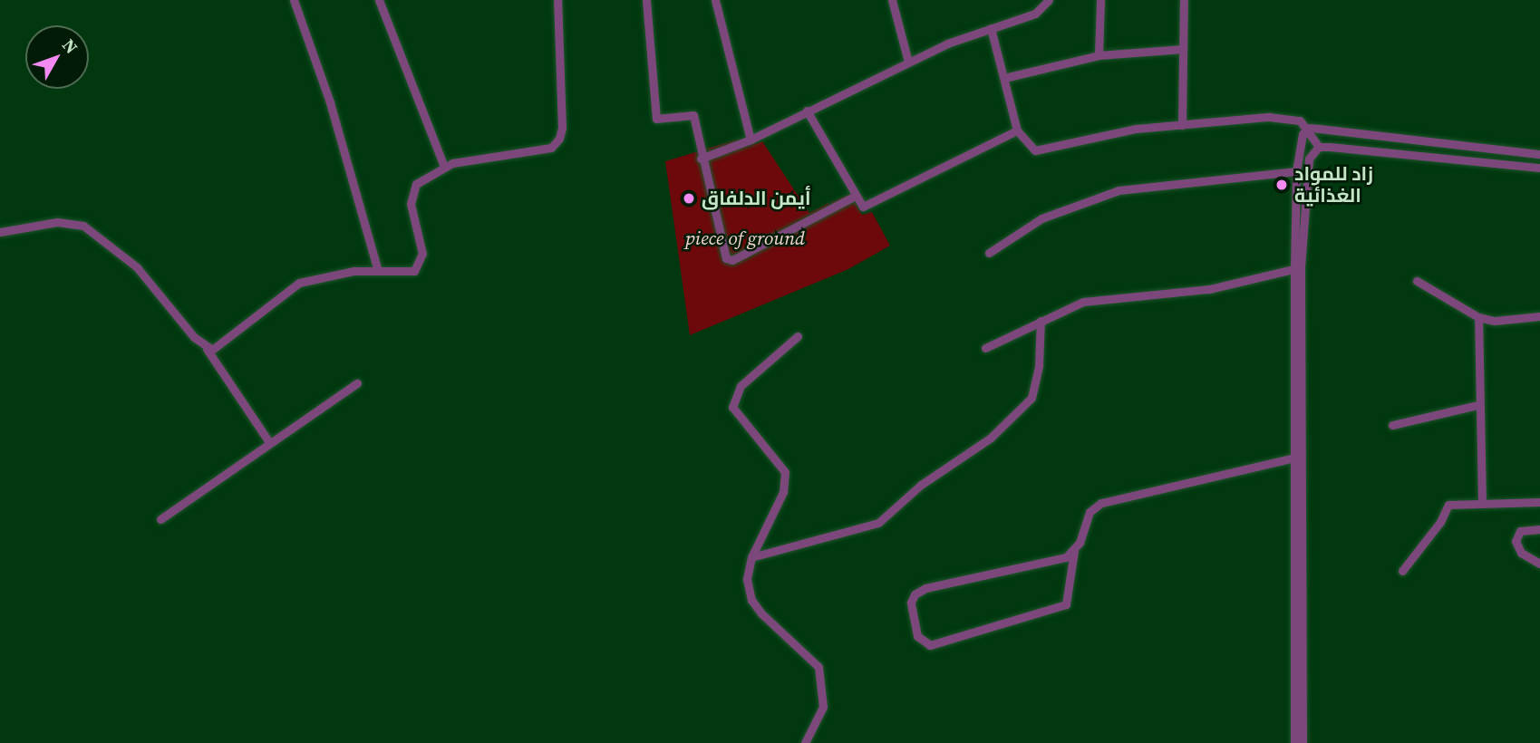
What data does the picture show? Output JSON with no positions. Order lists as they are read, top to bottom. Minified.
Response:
{"parks":["piece of ground"],"places":["زاد للمواد الغذائية","أيمن الدلفاق"],"north":"top right"}
